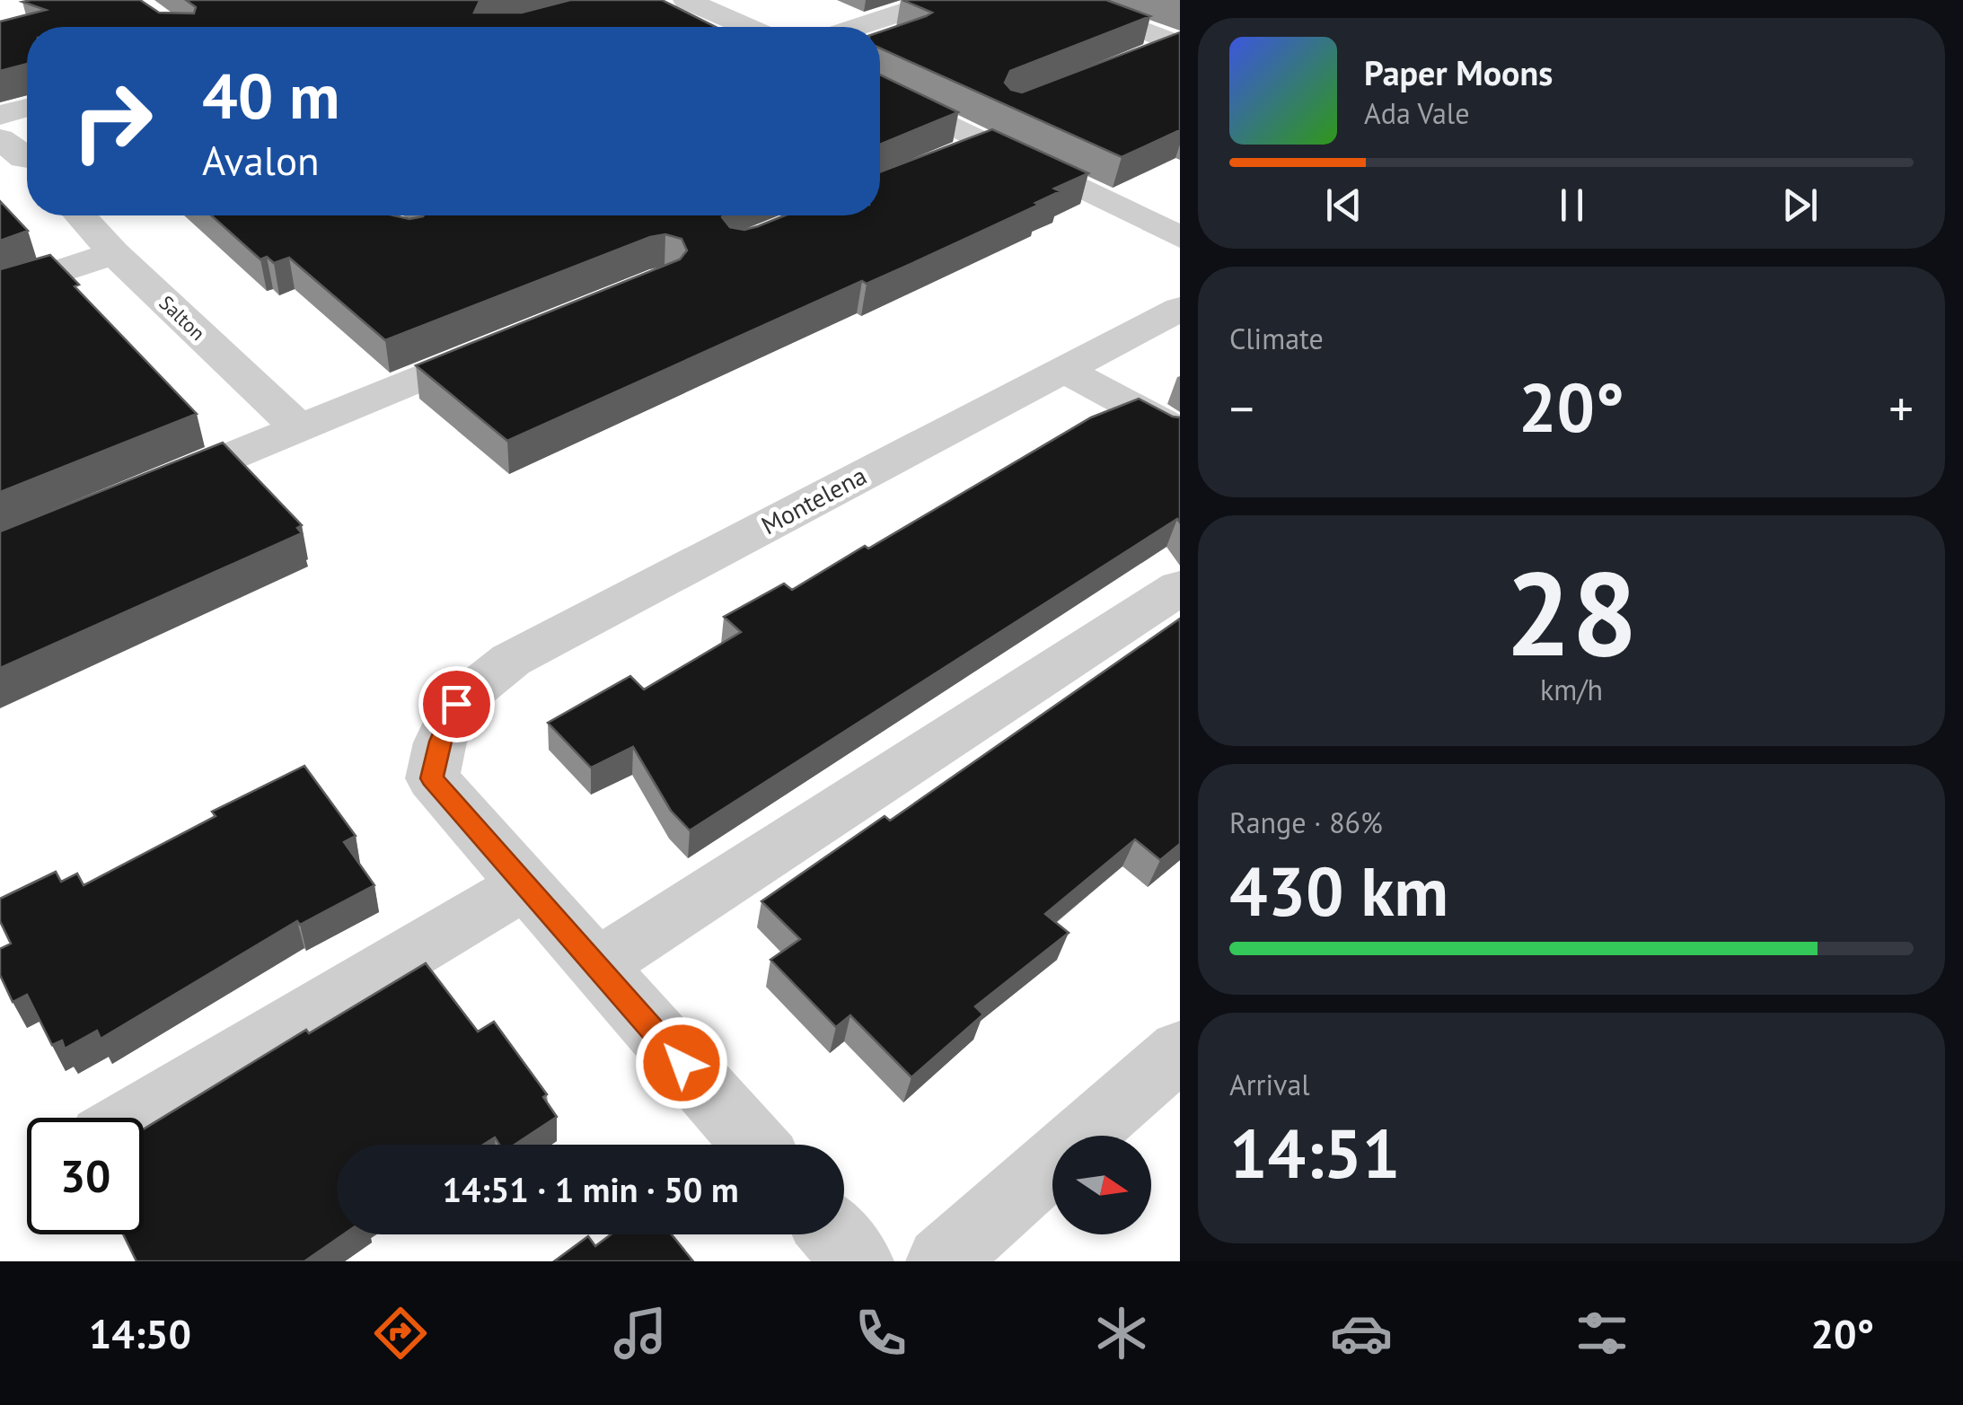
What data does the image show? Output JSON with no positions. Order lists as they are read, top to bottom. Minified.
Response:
{"streets":{"street":["Salton","Montelena"]},"north":"right","page":{"turn":["40 m","Avalon"],"song":["Paper Moons","Ada Vale"],"tile":["Climate",["28","km/h"],["Range · 86%","430 km"],["Arrival","14:51"]],"heat":["−","20°","+"],"limit":"30","trip":"14:51 · 1 min · 50 m","tabs":["14:50","20°"]}}
